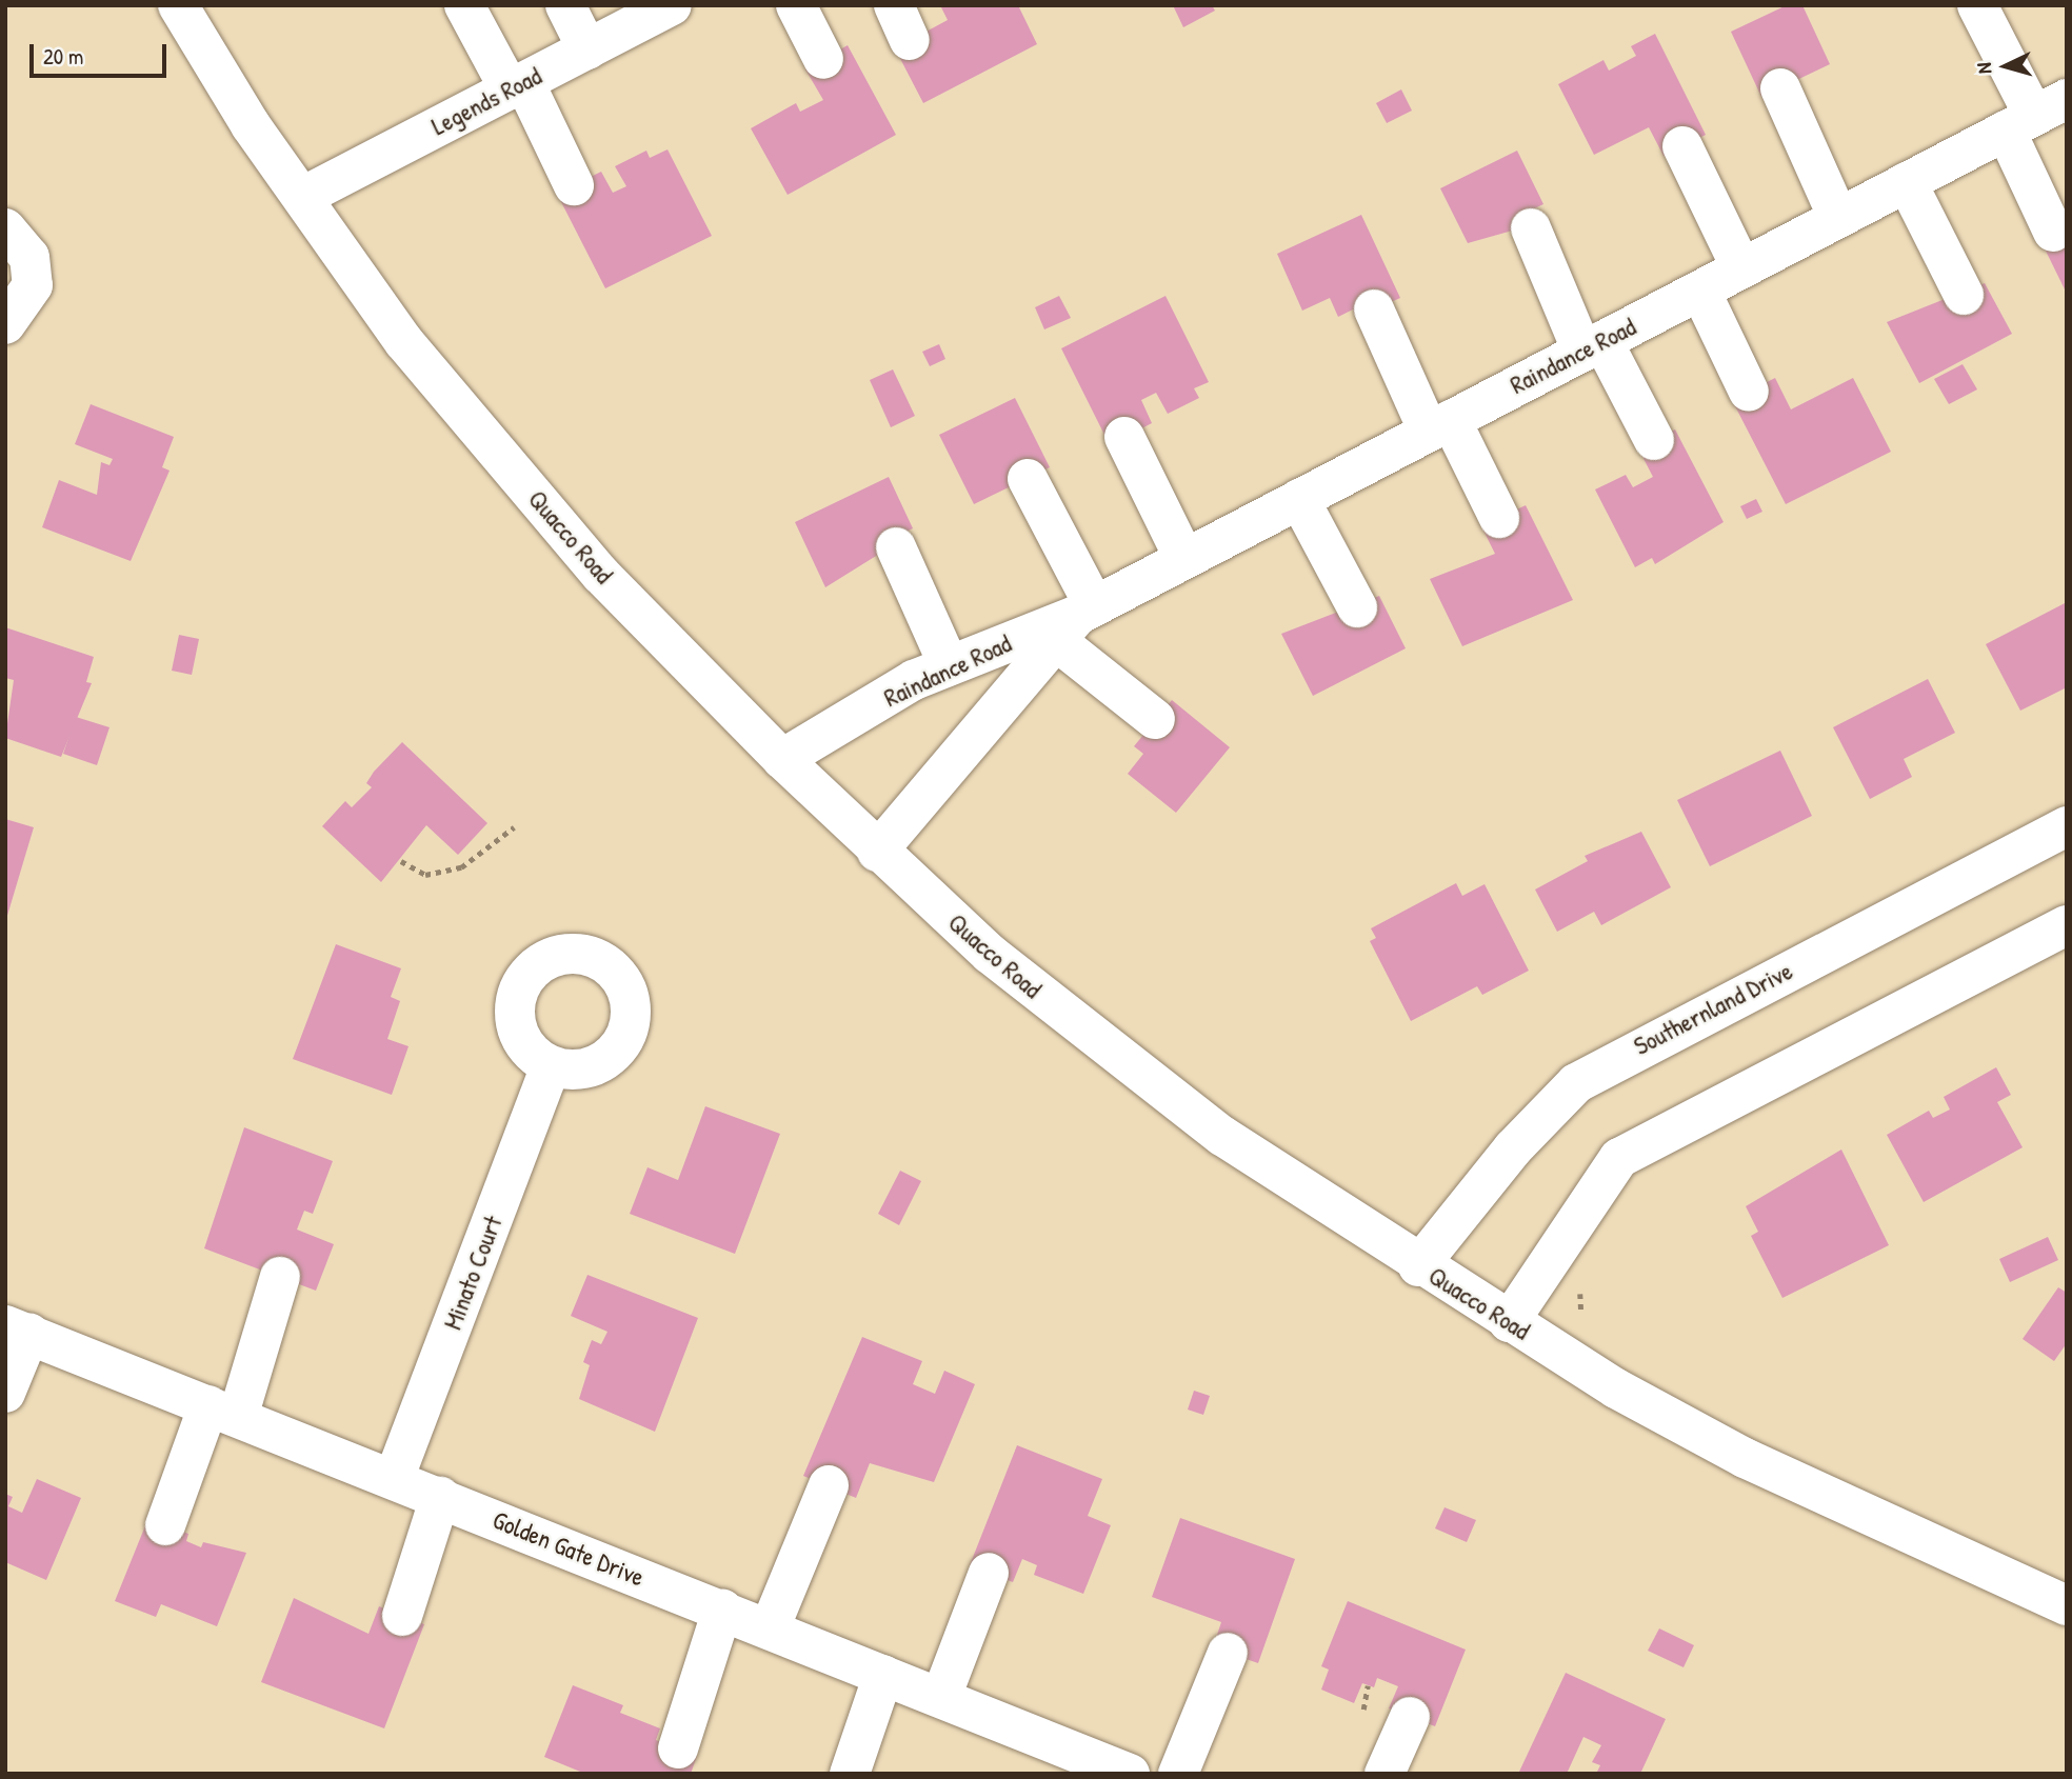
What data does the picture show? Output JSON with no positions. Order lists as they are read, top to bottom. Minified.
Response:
{"streets":{"street":["Legends Road","Raindance Road","Quacco Road","Southernland Drive","Minato Court","Golden Gate Drive"]},"crossings":[["Legends Road","Quacco Road"],["Raindance Road","Quacco Road"],["Quacco Road","Southernland Drive"],["Minato Court","Golden Gate Drive"]],"scale_bar":"20 m","north":"left"}
